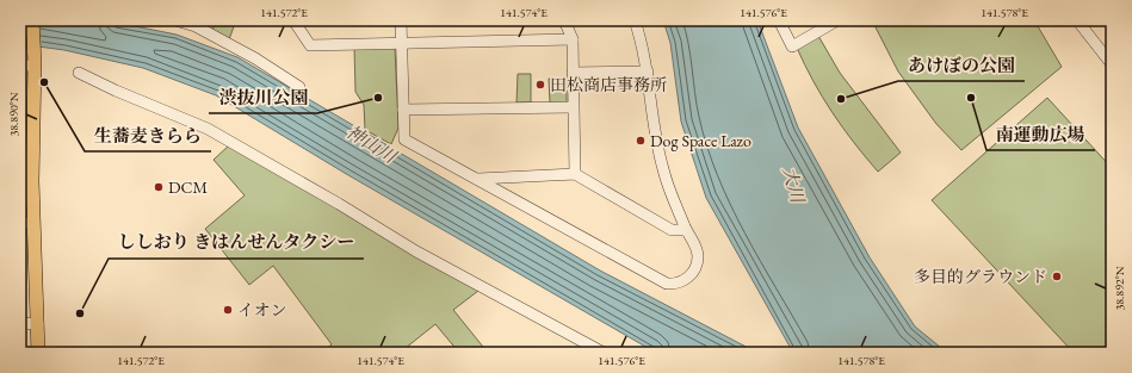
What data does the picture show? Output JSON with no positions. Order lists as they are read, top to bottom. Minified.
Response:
{"water":["神山川","大川"],"places":["生蕎麦きらら","田松商店事務所","渋抜川公園","南運動広場","あけぼの公園","Dog Space Lazo","DCM","多目的グラウンド","イオン","ししおり きはんせんタクシー"],"coordinates":["141.572°E","141.574°E","141.576°E","141.578°E","38.890°N","38.892°N"]}
